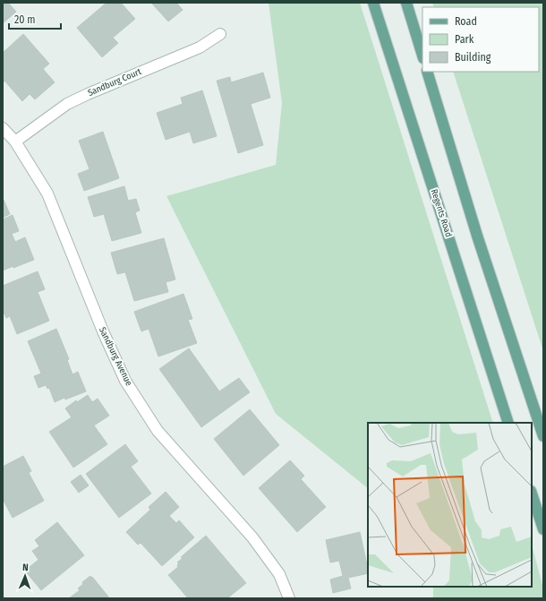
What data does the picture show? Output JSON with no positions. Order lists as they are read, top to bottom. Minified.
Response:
{"streets":{"main road":["Regents Road"],"street":["Sandburg Court","Sandburg Avenue"]},"crossings":[["Sandburg Court","Sandburg Avenue"]],"legend":["Road","Park","Building"],"scale_bar":"20 m","north":"top"}
